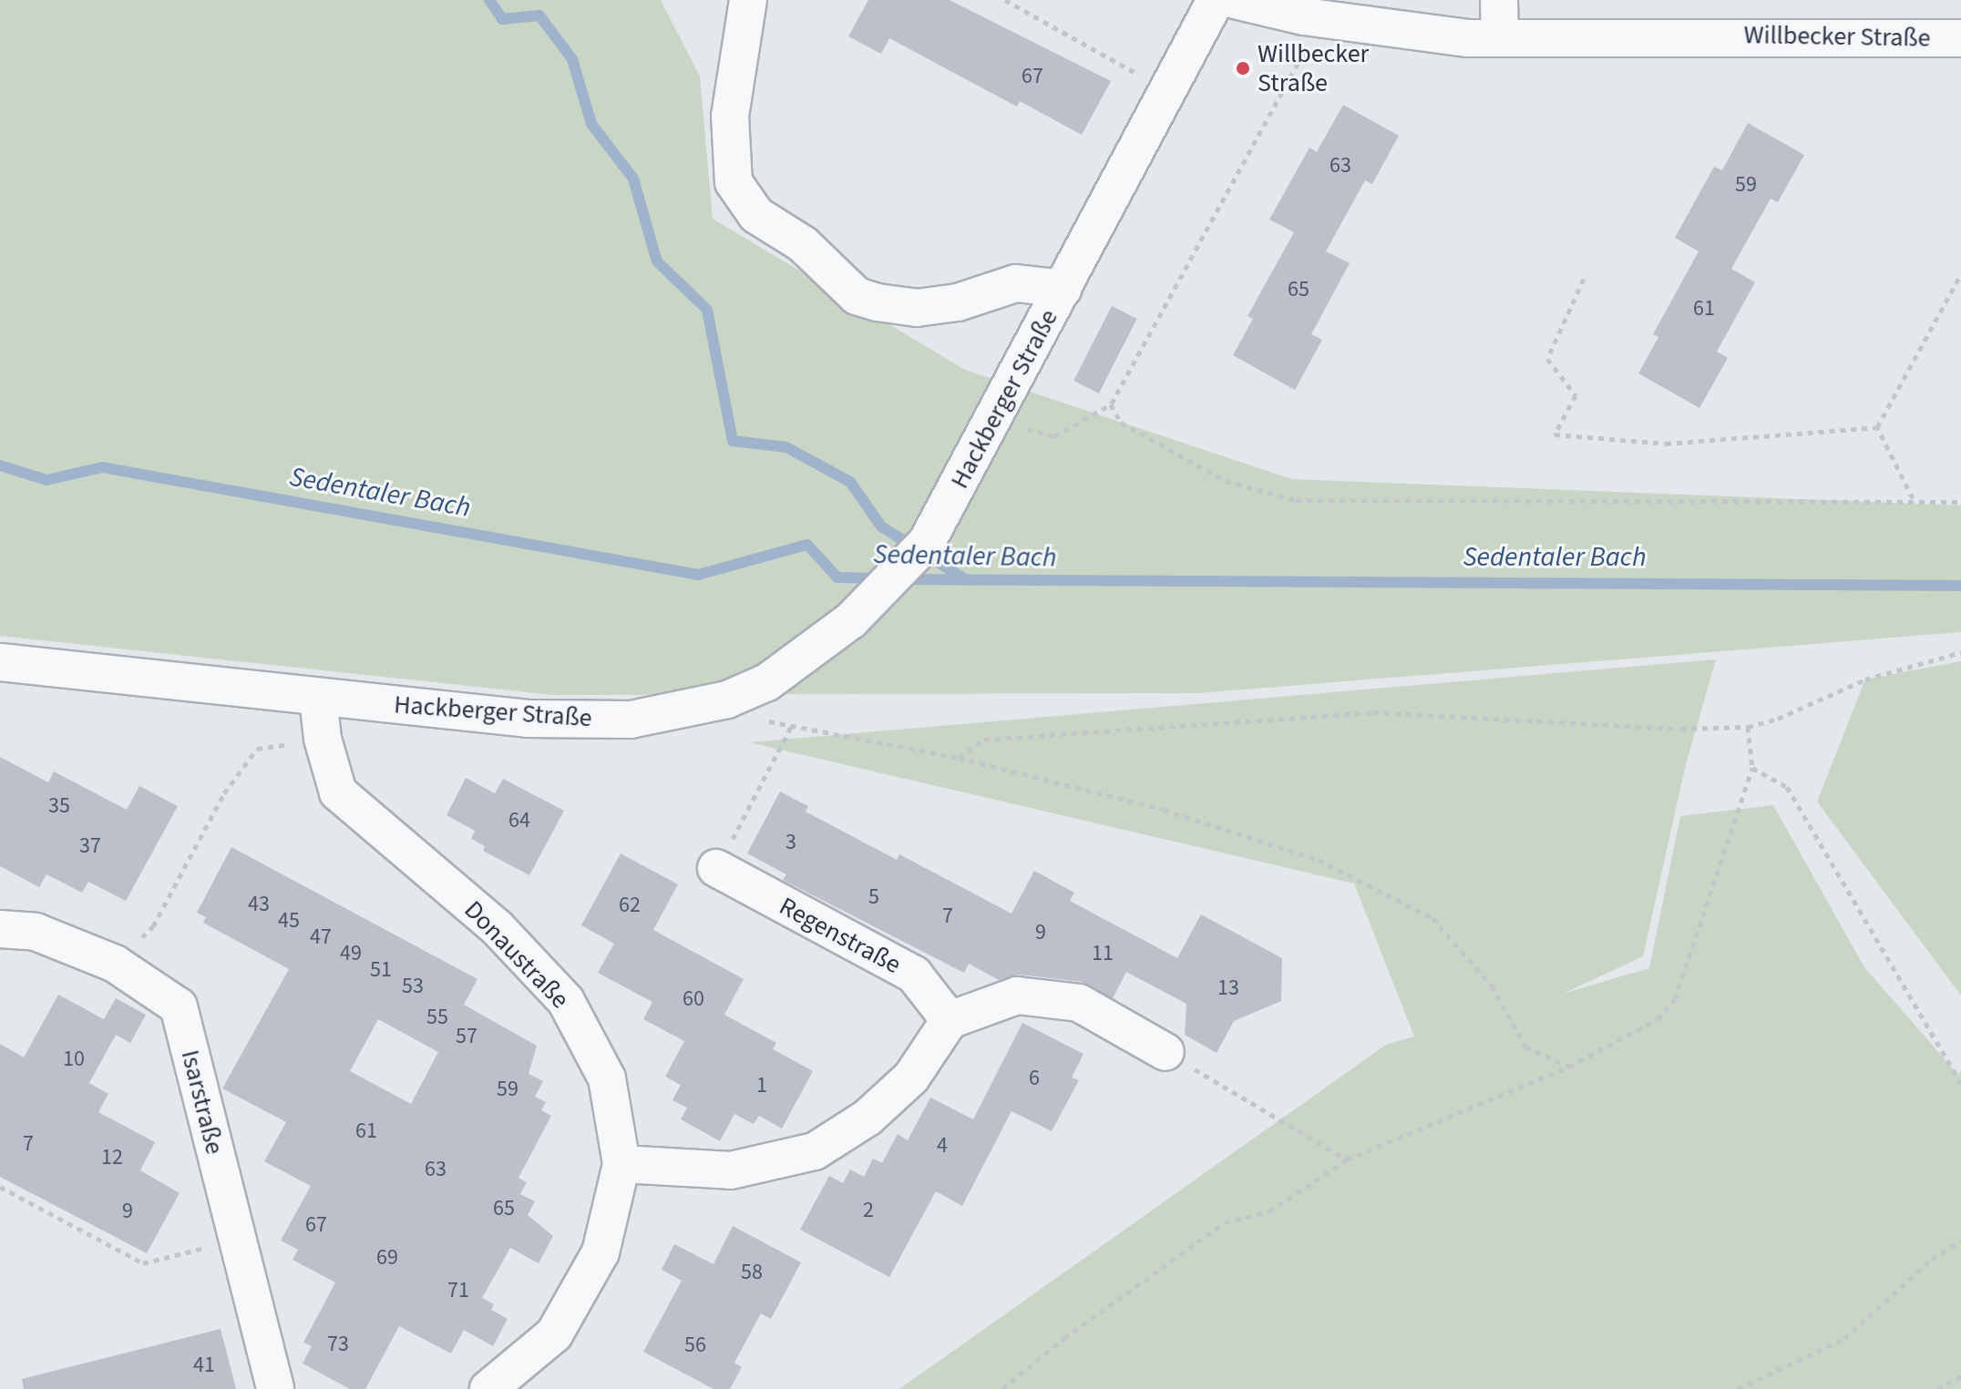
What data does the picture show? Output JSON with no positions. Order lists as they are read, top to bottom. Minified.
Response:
{"streets":{"street":["Willbecker Straße","Hackberger Straße","Regenstraße","Donaustraße","Isarstraße"]},"crossings":[["Hackberger Straße","Donaustraße"]],"water":["Sedentaler Bach"],"places":["Willbecker Straße"],"house_numbers":["67","63","59","65","61","35","64","3","37","5","43","62","7","45","9","47","49","11","51","53","13","60","55","57","10","6","1","59","61","7","4","12","63","65","2","9","67","69","58","71","73","56","41"]}
